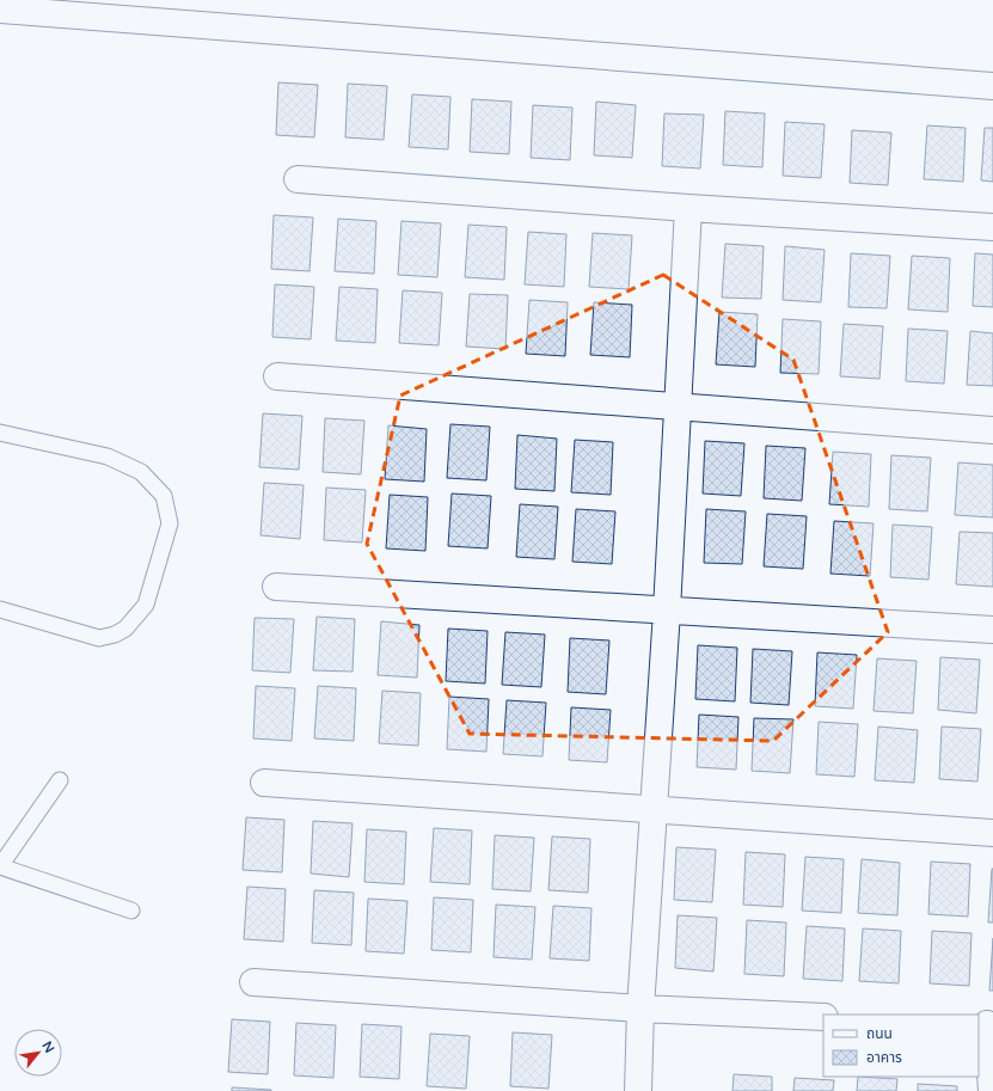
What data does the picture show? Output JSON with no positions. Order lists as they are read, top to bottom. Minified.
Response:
{"legend":["ถนน","อาคาร"],"north":"top right"}
